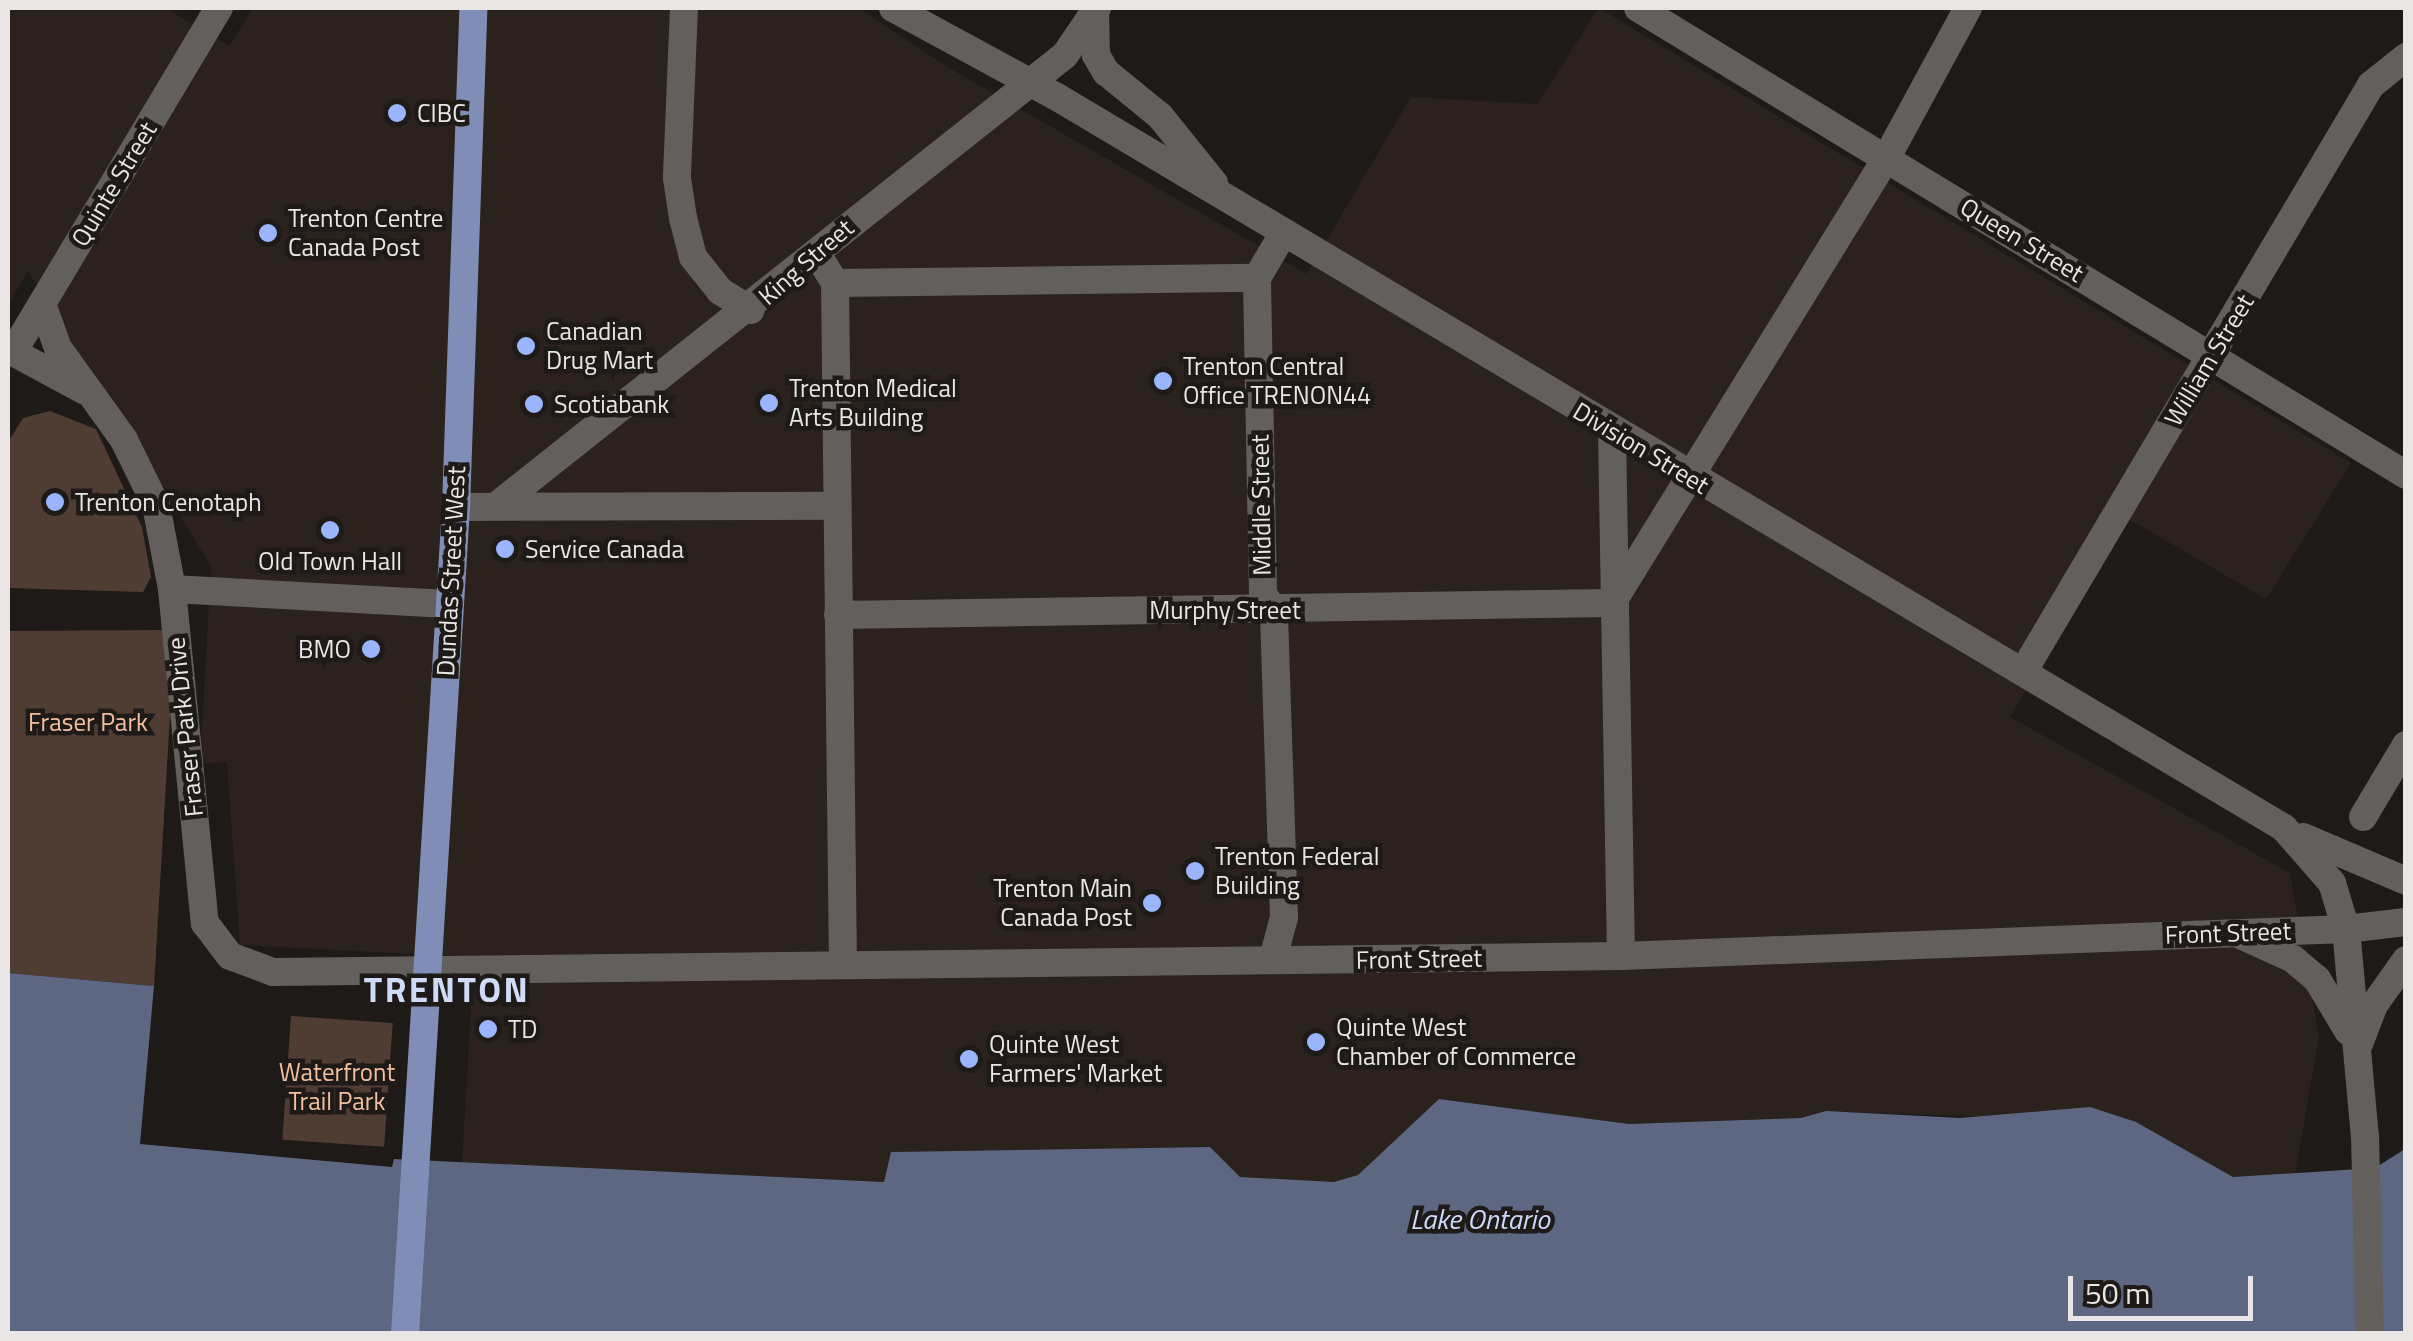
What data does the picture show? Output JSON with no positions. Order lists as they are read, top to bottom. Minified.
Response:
{"streets":{"main road":["Dundas Street West"],"street":["Quinte Street","Queen Street","King Street","William Street","Division Street","Middle Street","Murphy Street","Fraser Park Drive","Front Street"]},"crossings":[["Quinte Street","Fraser Park Drive"],["Queen Street","William Street"],["King Street","Division Street"],["William Street","Division Street"],["Division Street","Front Street"],["Middle Street","Murphy Street"],["Middle Street","Front Street"],["Dundas Street West","Fraser Park Drive"],["Dundas Street West","Front Street"],["Fraser Park Drive","Front Street"]],"districts":["TRENTON"],"water":["Lake Ontario"],"parks":["Fraser Park","Waterfront Trail Park"],"places":["CIBC","Trenton Centre Canada Post","Canadian Drug Mart","Trenton Central Office TRENON44","Trenton Medical Arts Building","Scotiabank","Trenton Cenotaph","Old Town Hall","Service Canada","BMO","Trenton Federal Building","Trenton Main Canada Post","TD","Quinte West Chamber of Commerce","Quinte West Farmers' Market"],"scale_bar":"50 m"}
